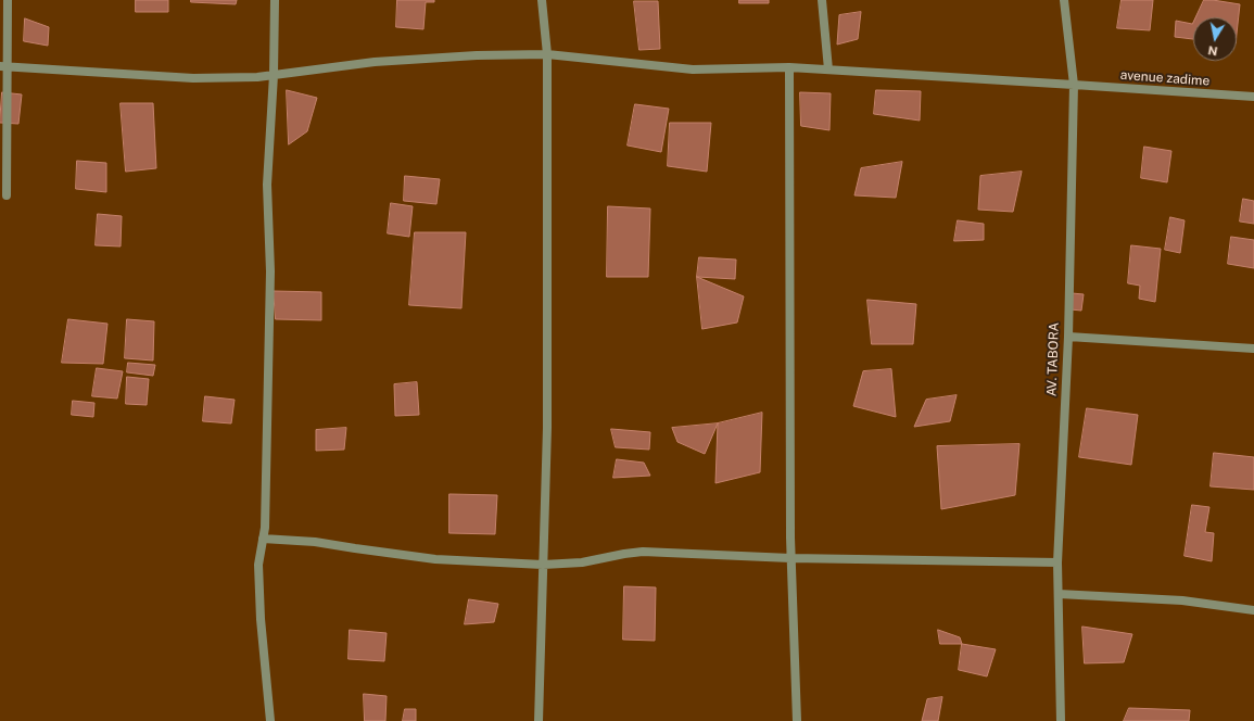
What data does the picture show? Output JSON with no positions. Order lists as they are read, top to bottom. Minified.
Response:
{"streets":{"street":["avenue zadime","AV. TABORA"]},"crossings":[["avenue zadime","AV. TABORA"]],"north":"bottom"}
